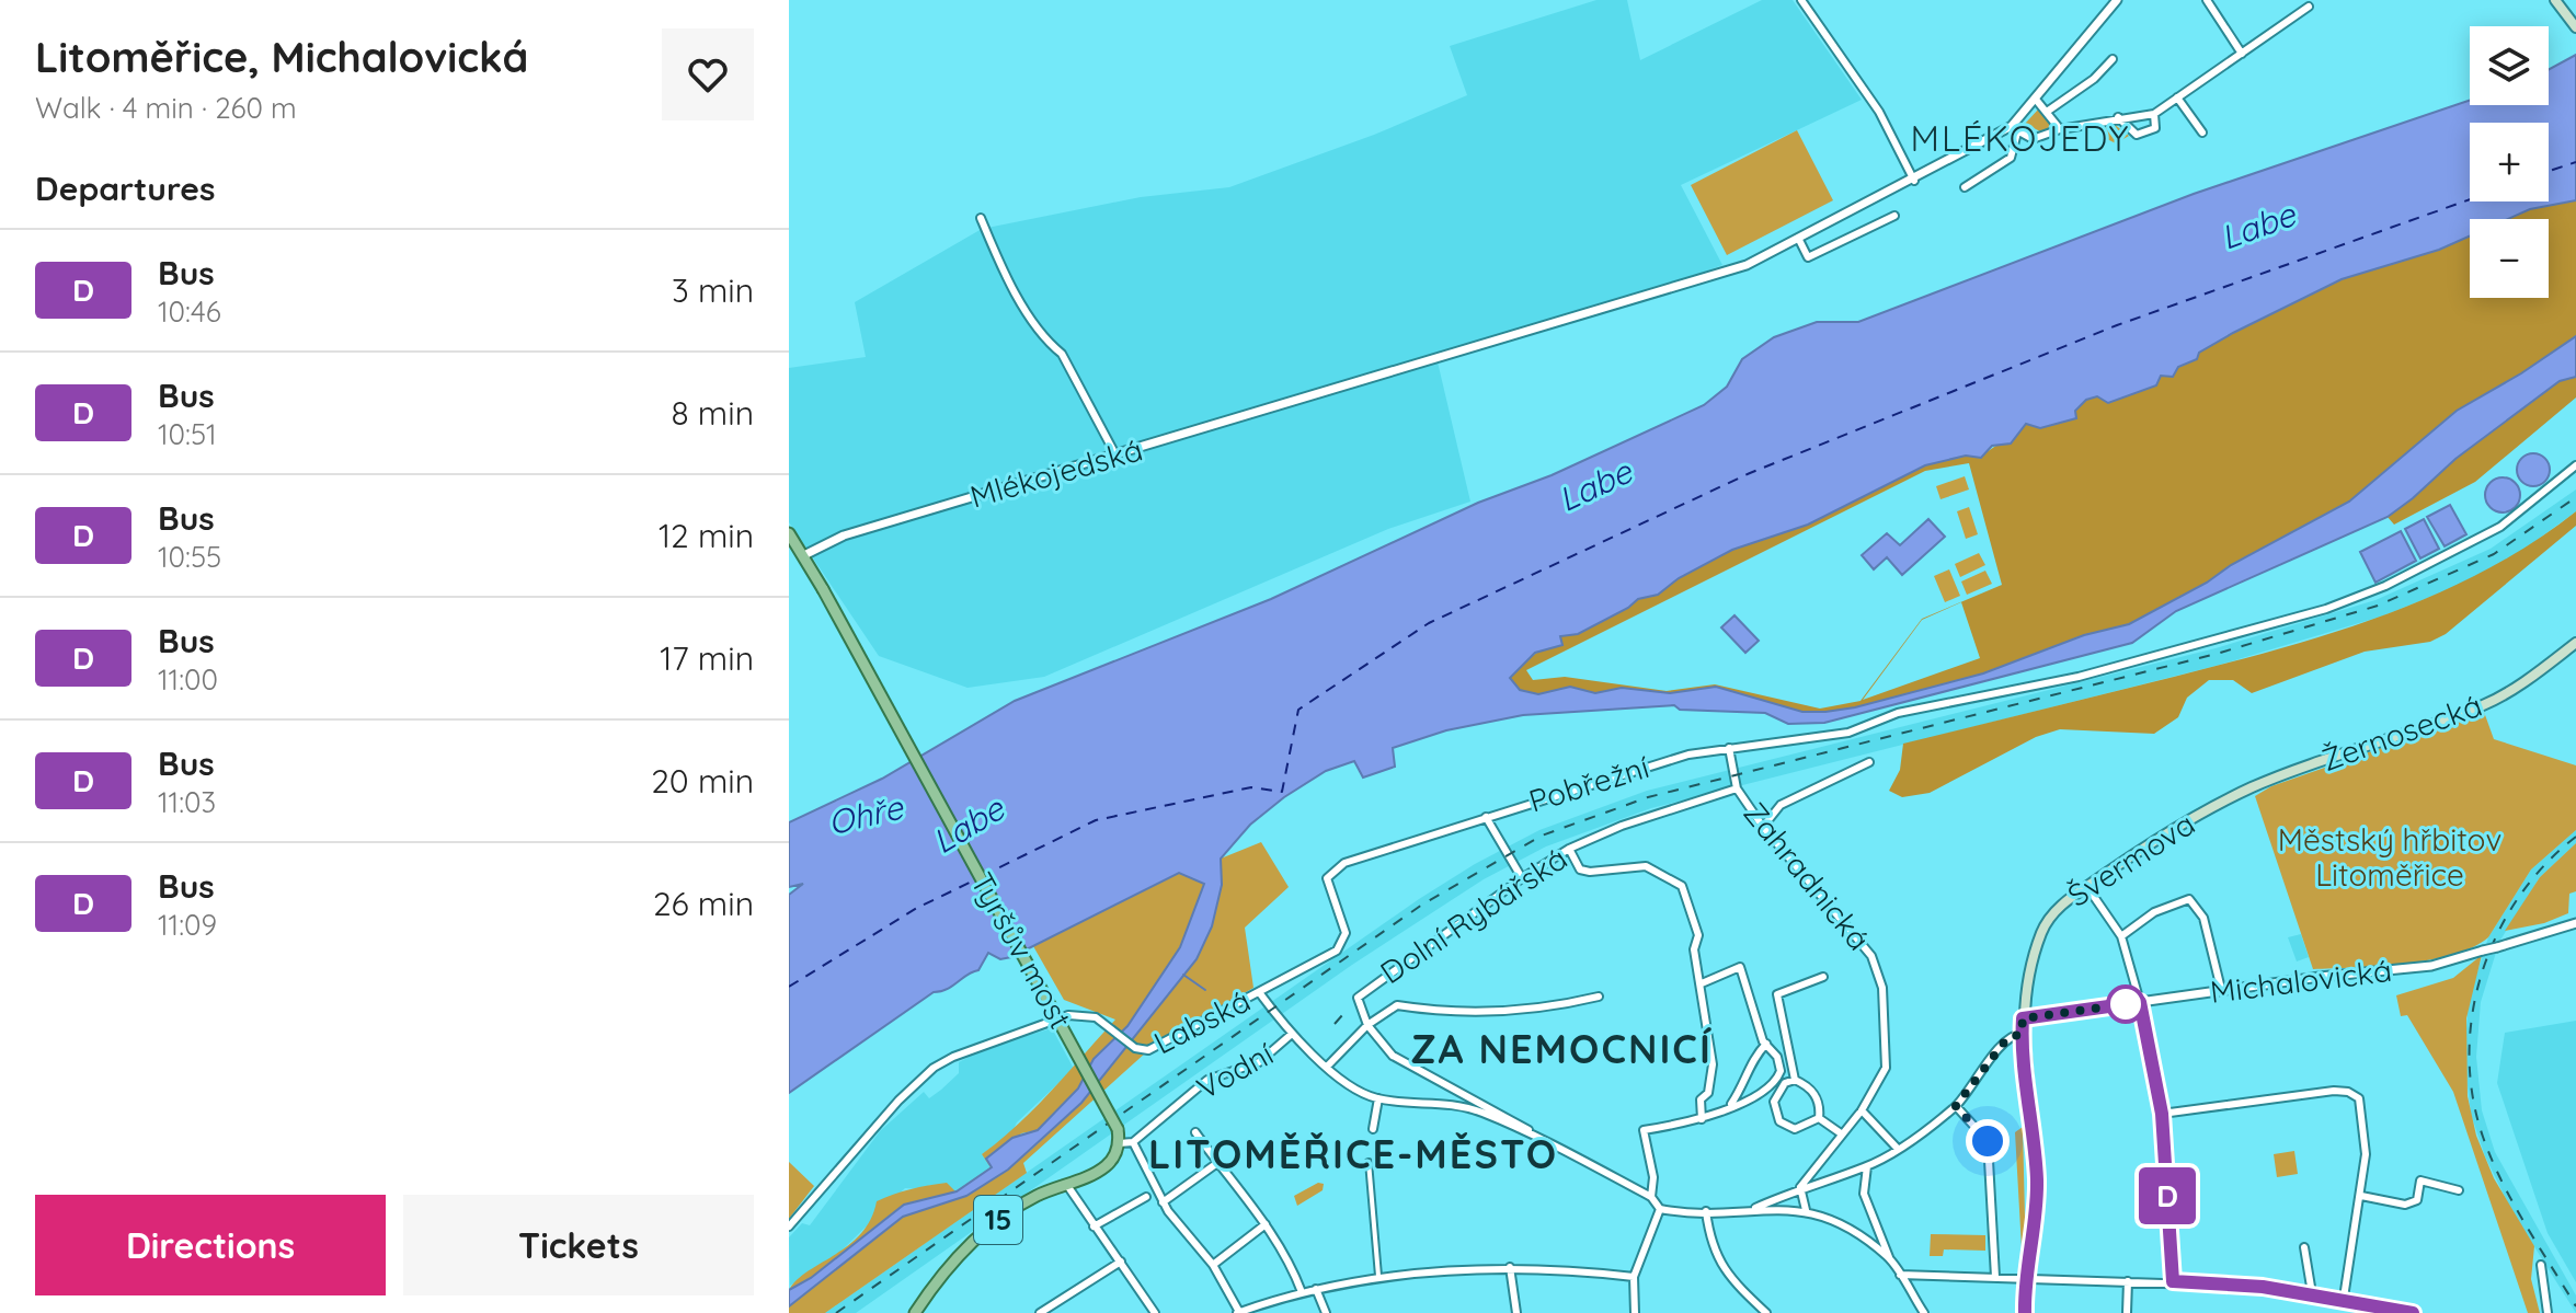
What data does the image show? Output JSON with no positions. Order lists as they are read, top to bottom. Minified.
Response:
{"streets":{"main road":["Žernosecká","Švermova","Tyršův most","15"],"street":["Mlékojedská","Pobřežní","Zahradnická","Dolní Rybářská","Michalovická","Labská","Vodní"]},"crossings":[["Mlékojedská","Tyršův most"],["Žernosecká","Švermova"],["Pobřežní","Zahradnická"],["Pobřežní","Labská"],["Švermova","Michalovická"],["Zahradnická","Dolní Rybářská"],["Tyršův most","15"]],"districts":["MLÉKOJEDY","ZA NEMOCNICÍ","LITOMĚŘICE-MĚSTO"],"water":["Labe","Ohře"],"parks":["Městský hřbitov Litoměřice"],"lines":["bus line D"],"page":{"heading":[["Litoměřice, Michalovická","Walk · 4 min · 260 m"],"Departures"],"on_map":"D","map_buttons":["+","−"],"list":[{"mark":"D","name":"Bus","note":"10:46","value":"3 min"},{"mark":"D","name":"Bus","note":"10:51","value":"8 min"},{"mark":"D","name":"Bus","note":"10:55","value":"12 min"},{"mark":"D","name":"Bus","note":"11:00","value":"17 min"},{"mark":"D","name":"Bus","note":"11:03","value":"20 min"},{"mark":"D","name":"Bus","note":"11:09","value":"26 min"}],"buttons":["Directions","Tickets"]}}
